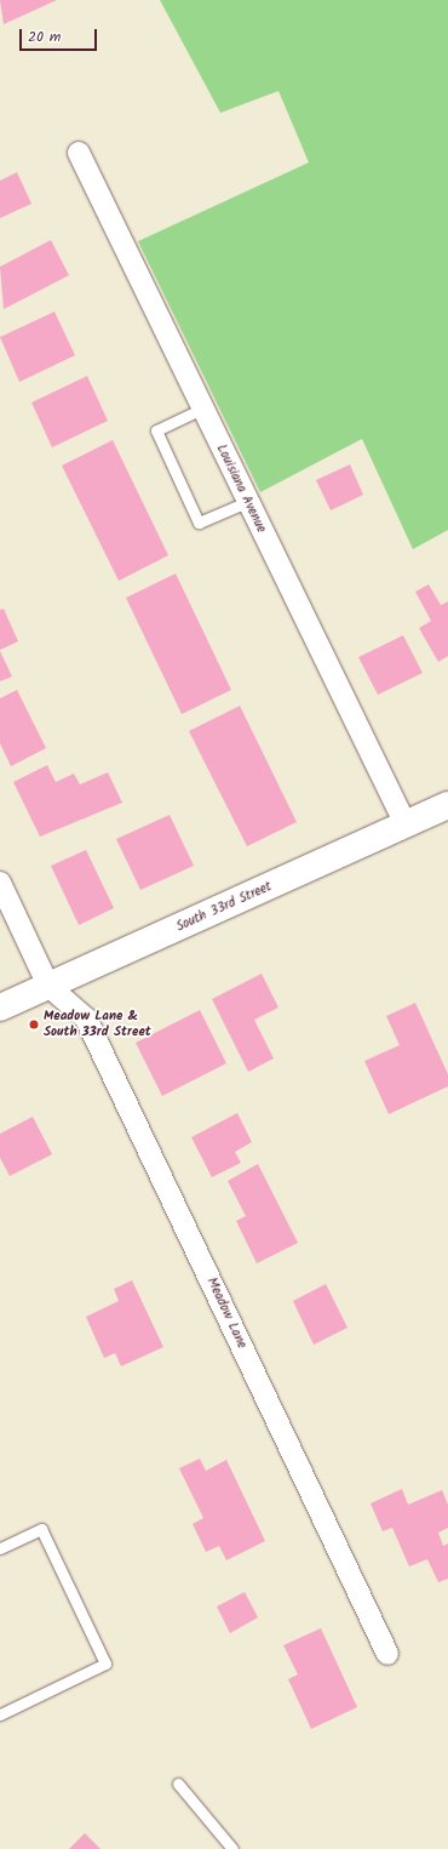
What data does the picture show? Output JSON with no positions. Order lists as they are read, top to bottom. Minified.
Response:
{"streets":{"street":["Louisiana Avenue","South 33rd Street","Meadow Lane"]},"crossings":[["Louisiana Avenue","South 33rd Street"],["South 33rd Street","Meadow Lane"]],"places":["Meadow Lane & South 33rd Street"],"scale_bar":"20 m"}
